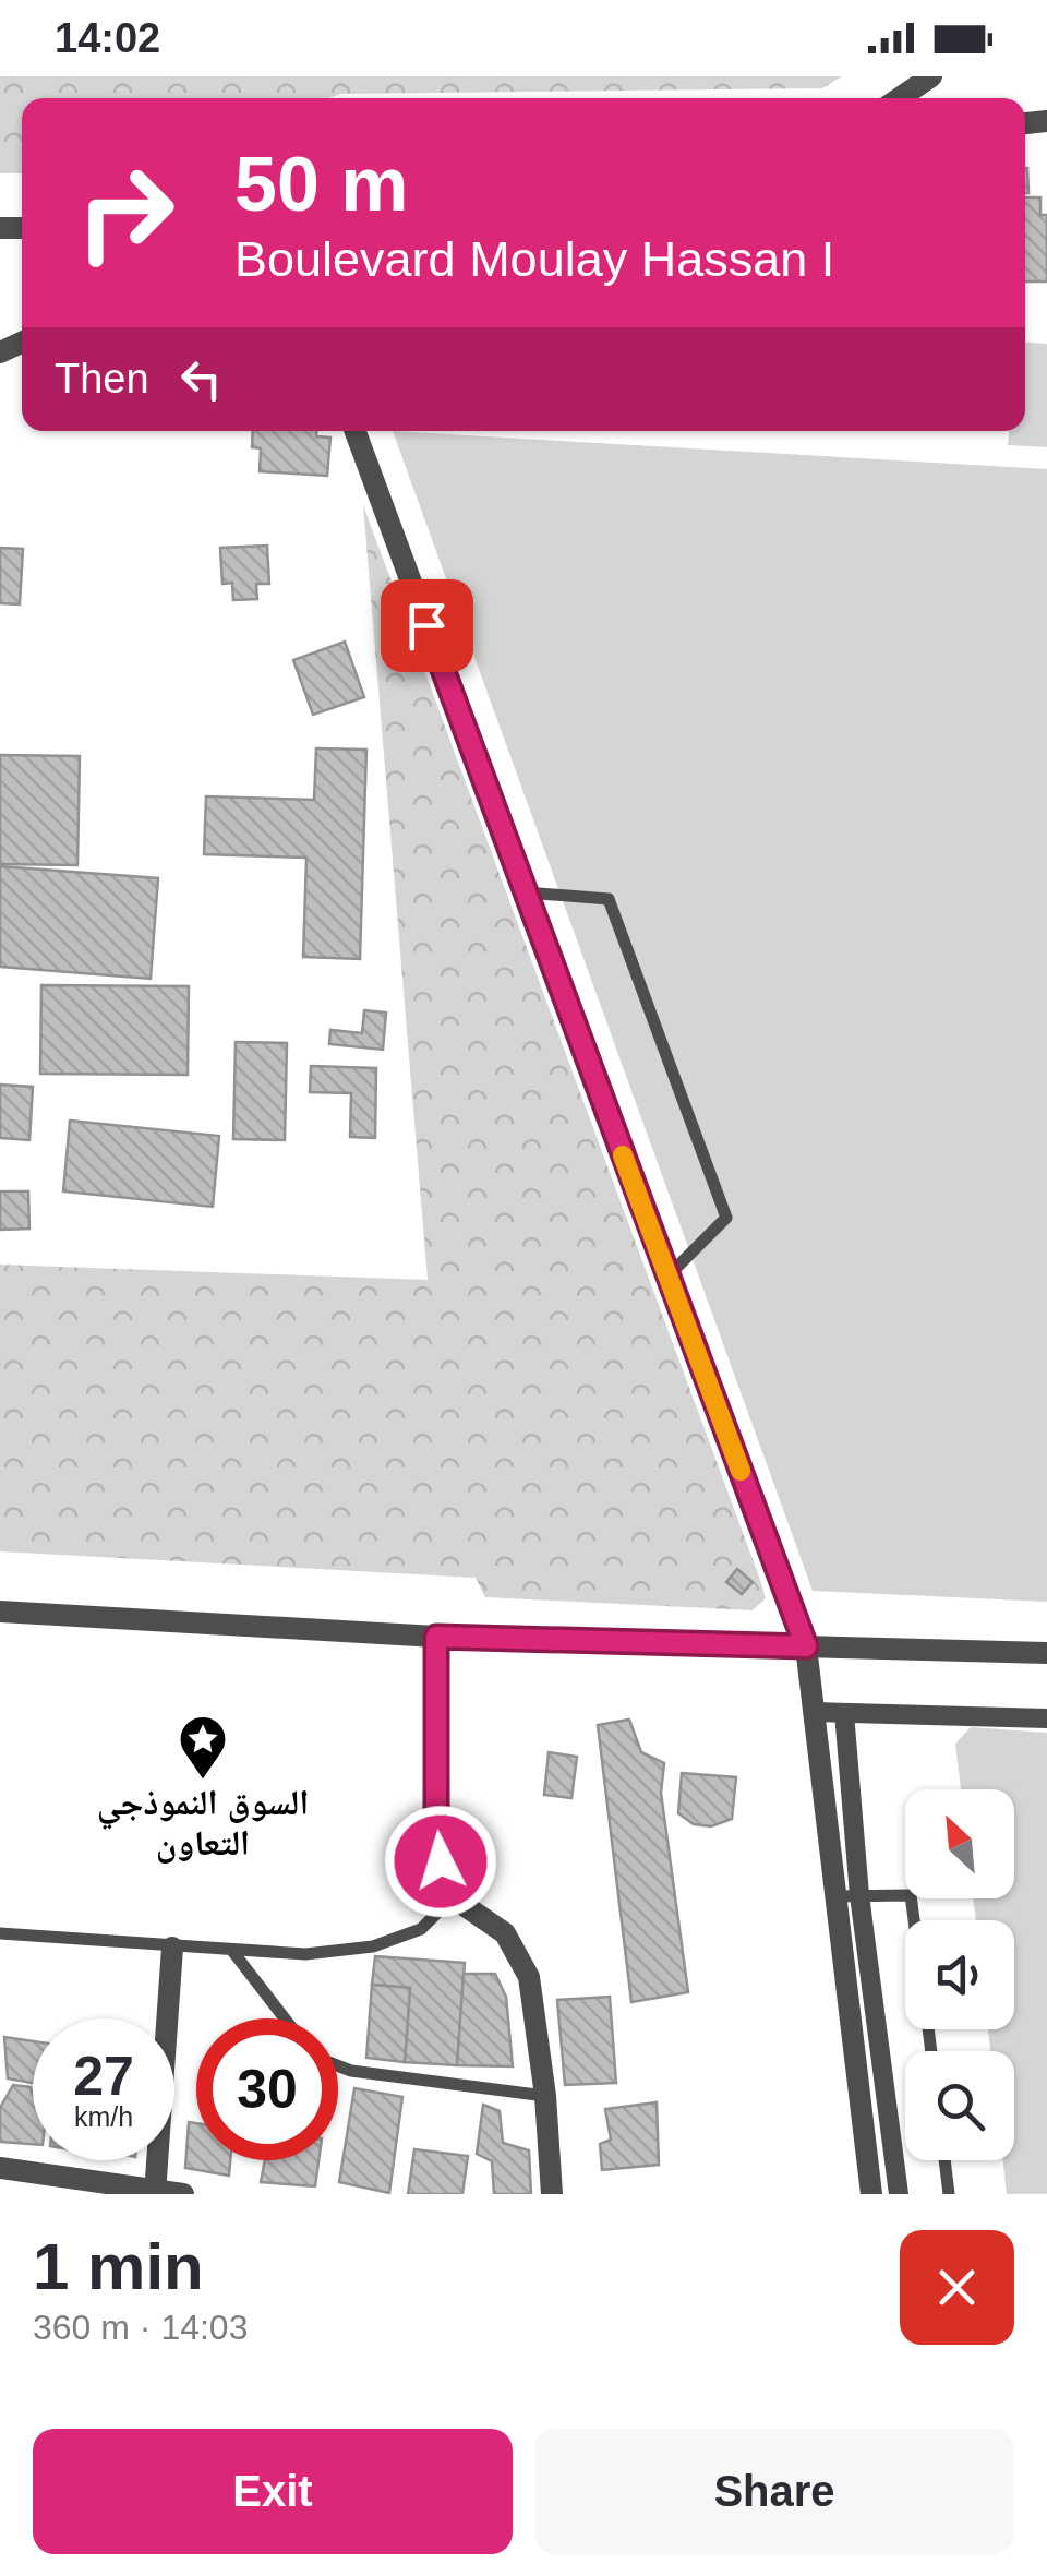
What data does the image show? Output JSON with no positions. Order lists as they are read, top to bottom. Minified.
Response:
{"places":{"place":["السوق النموذجي التعاون"]},"north":"top left","page":{"status":"14:02","turn":["50 m","Boulevard Moulay Hassan I"],"then":"Then","speed":"27 km/h","limit":"30","heading":["1 min","360 m · 14:03"],"buttons":["Exit","Share"]}}
